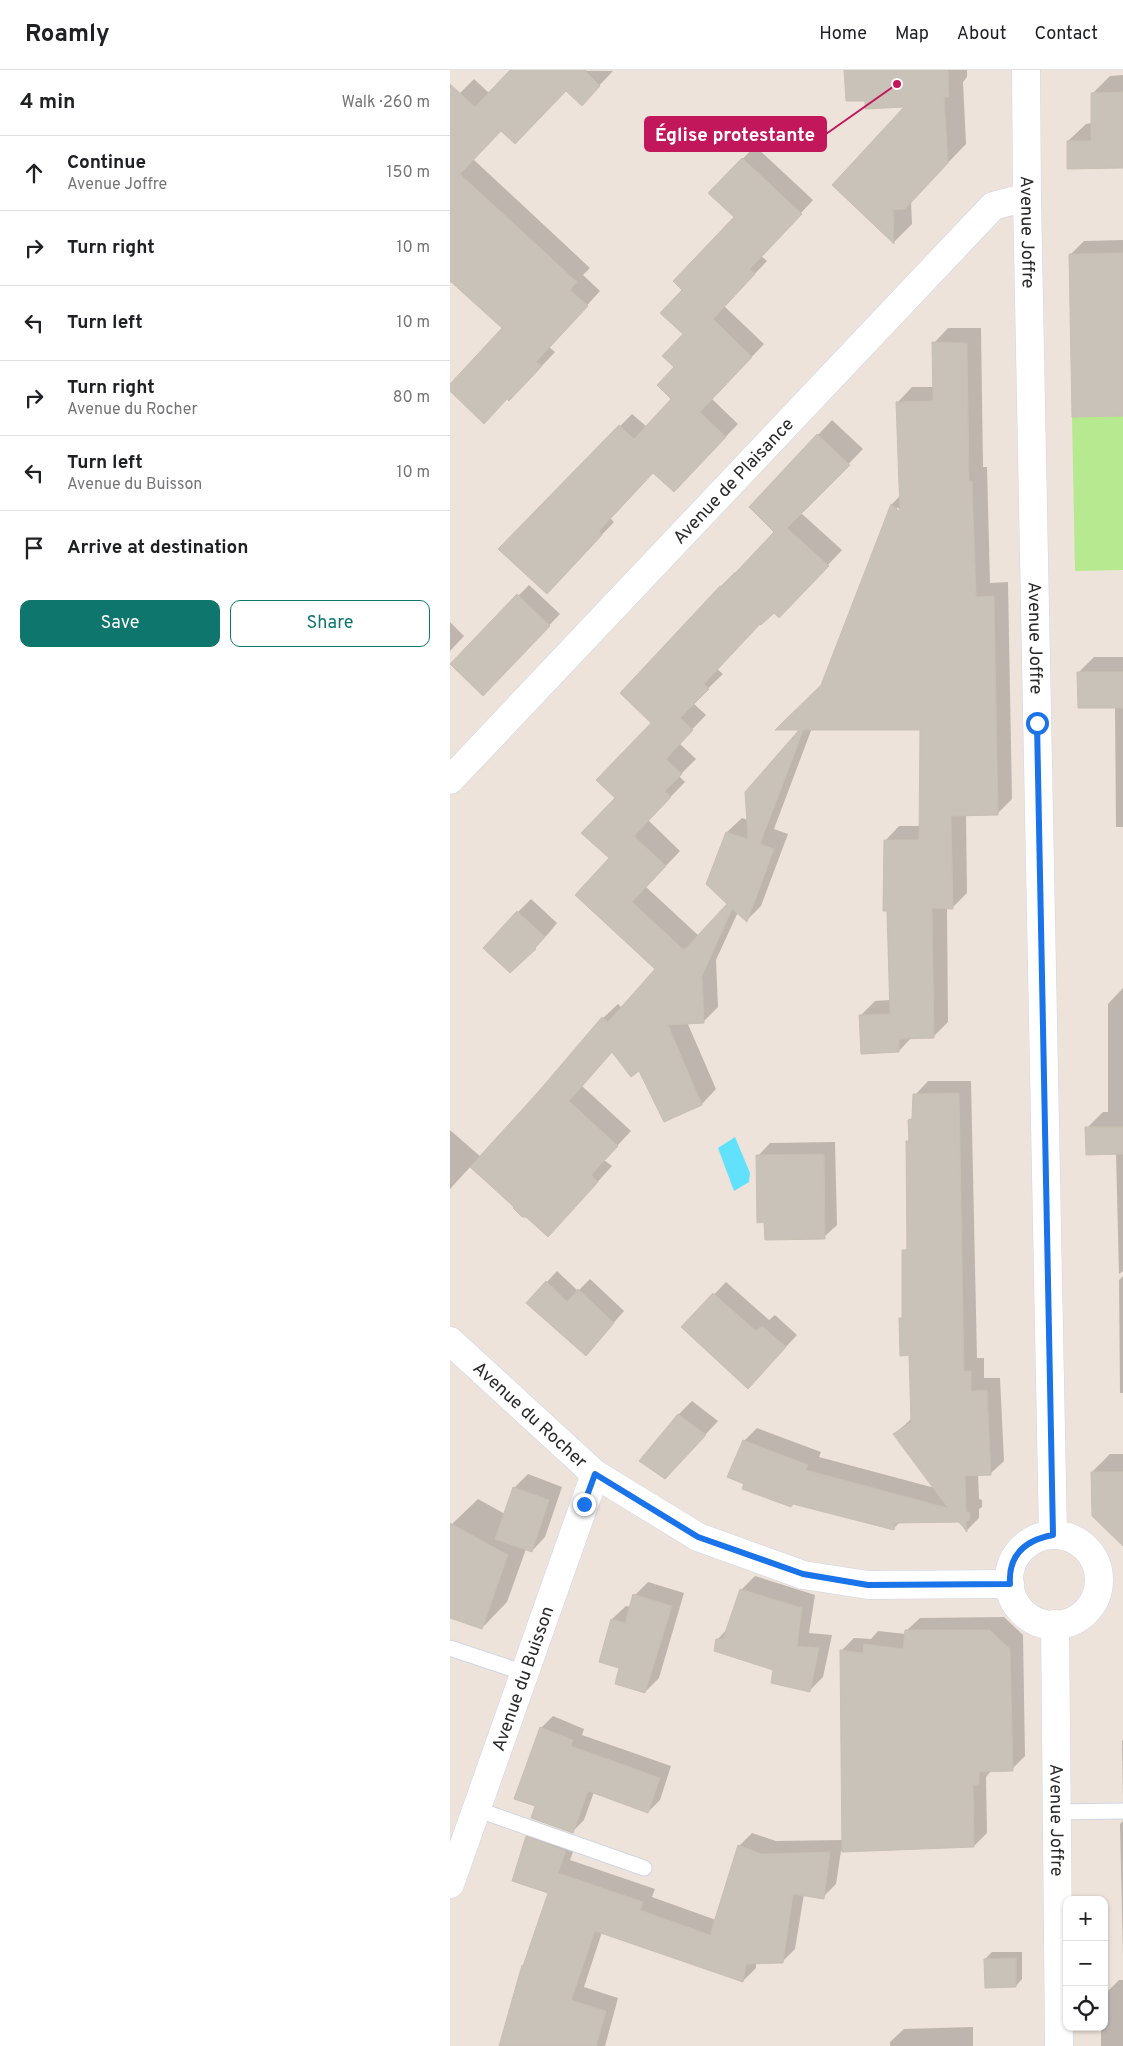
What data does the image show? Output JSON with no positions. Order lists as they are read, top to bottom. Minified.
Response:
{"streets":{"street":["Avenue Joffre","Avenue de Plaisance","Avenue du Rocher","Avenue du Buisson"]},"crossings":[["Avenue Joffre","Avenue de Plaisance"],["Avenue Joffre","Avenue du Rocher"],["Avenue du Rocher","Avenue du Buisson"]],"places":["Église protestante"],"page":{"header":"Roamly","nav":["Home","Map","About","Contact"],"heading":["4 min","Walk · 260 m"],"list":[["Continue","Avenue Joffre","150 m"],["Turn right","10 m"],["Turn left","10 m"],["Turn right","Avenue du Rocher","80 m"],["Turn left","Avenue du Buisson","10 m"],"Arrive at destination"],"buttons":["Save","Share"],"map_buttons":["+","−"]}}
